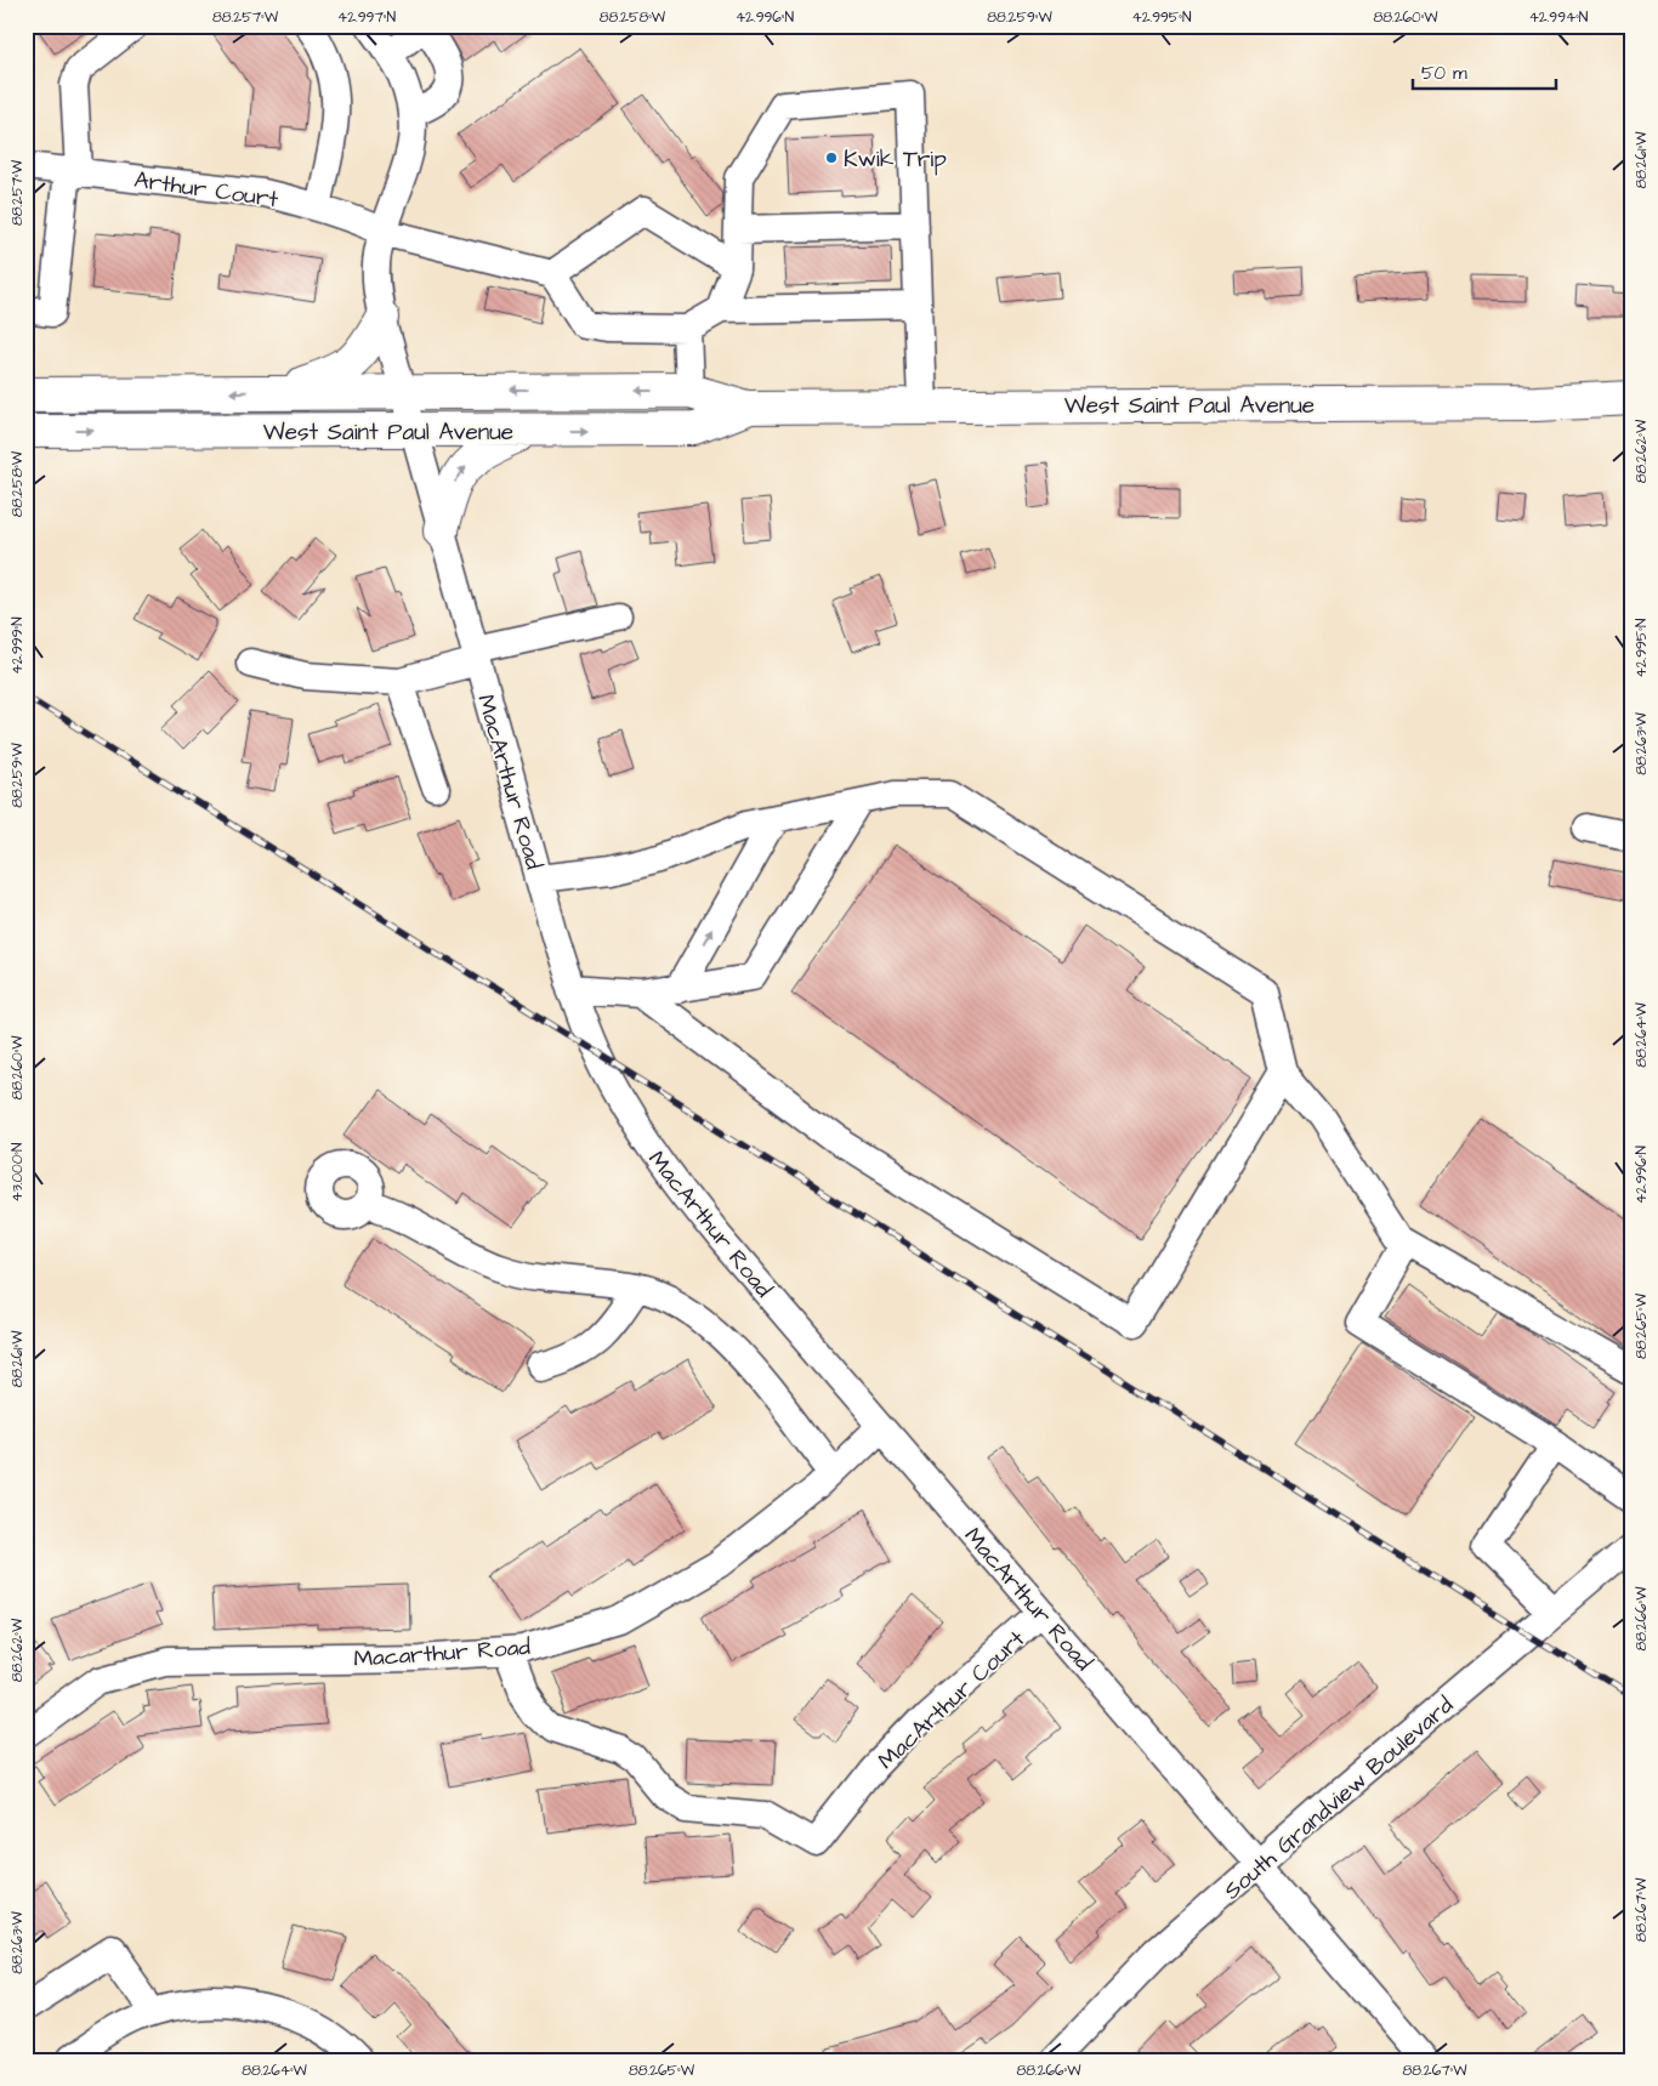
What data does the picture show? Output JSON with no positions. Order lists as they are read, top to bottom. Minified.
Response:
{"streets":{"main road":["West Saint Paul Avenue"],"street":["Arthur Court","MacArthur Road","Macarthur Road","MacArthur Court","South Grandview Boulevard"]},"crossings":[["Arthur Court","MacArthur Road"],["West Saint Paul Avenue","MacArthur Road"],["MacArthur Road","Macarthur Road"],["MacArthur Road","MacArthur Court"],["MacArthur Road","South Grandview Boulevard"],["Macarthur Road","MacArthur Court"]],"places":["Kwik Trip"],"scale_bar":"50 m","coordinates":["88.257°W","42.997°N","88.258°W","42.996°N","88.259°W","42.995°N","88.260°W","42.994°N","88.261°W","88.262°W","42.999°N","88.263°W","88.264°W","43.000°N","88.265°W","88.266°W","88.267°W"]}
